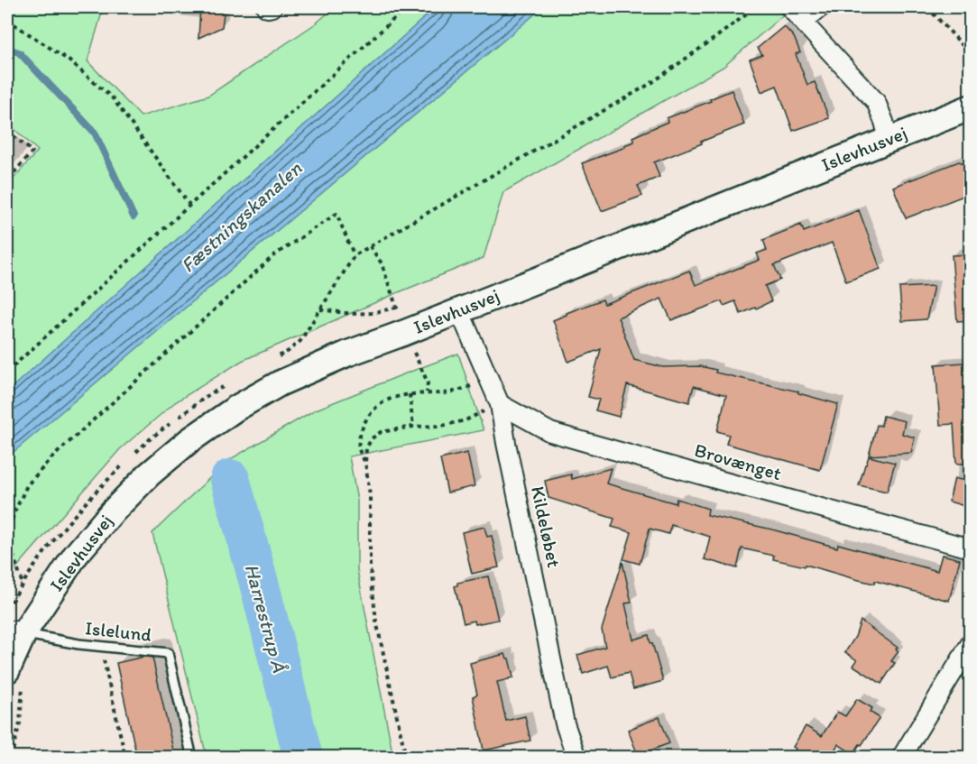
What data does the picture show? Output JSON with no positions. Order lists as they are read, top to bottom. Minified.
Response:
{"streets":{"street":["Islevhusvej","Brovænget","Kildeløbet"],"lane":["Islelund"]},"crossings":[["Islevhusvej","Kildeløbet"],["Islevhusvej","Islelund"],["Brovænget","Kildeløbet"]],"water":["Fæstningskanalen","Harrestrup Å"]}
